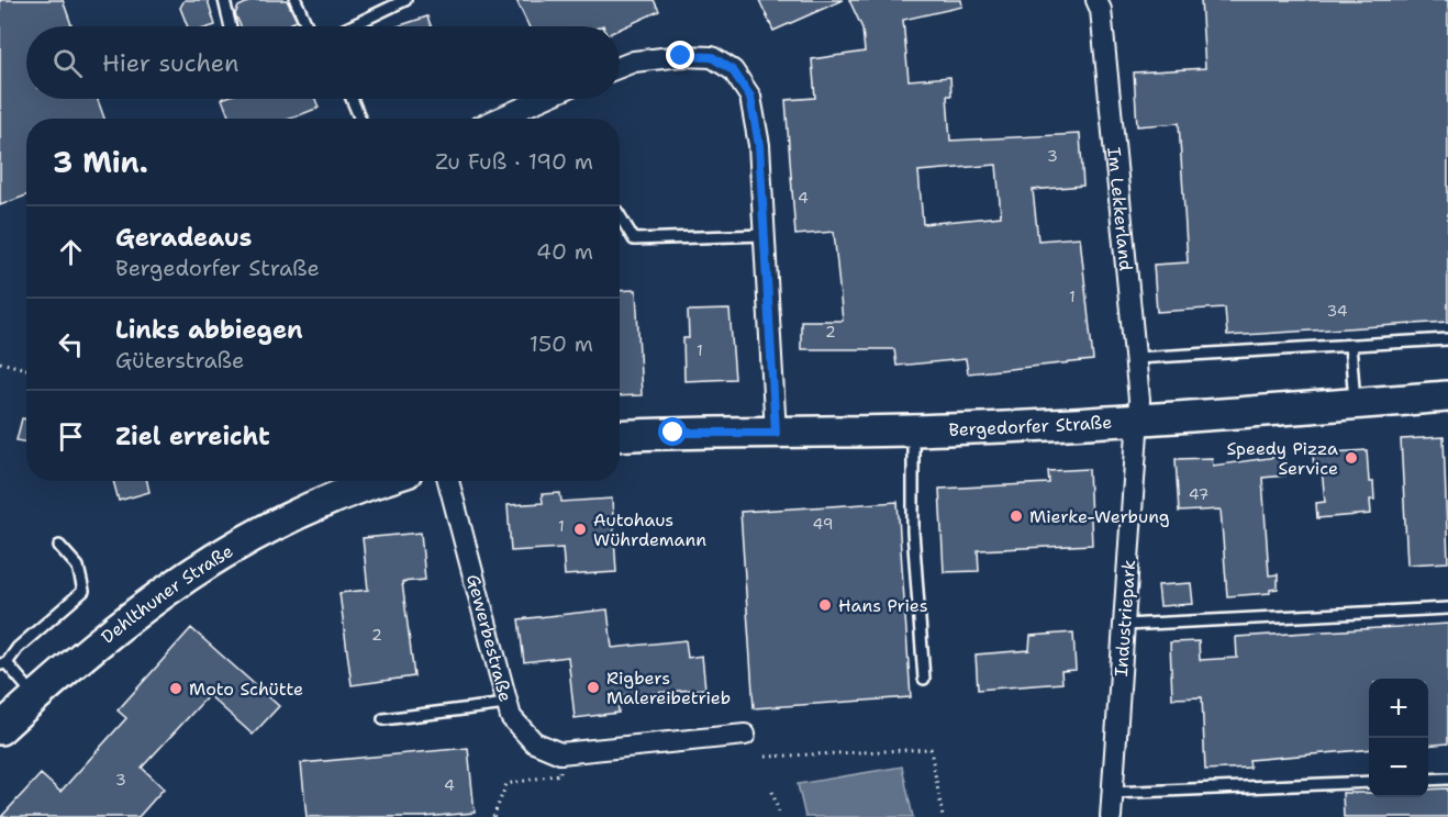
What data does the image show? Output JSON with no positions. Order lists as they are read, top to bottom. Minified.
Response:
{"streets":{"street":["Im Lekkerland","Bergedorfer Straße","Dehlthuner Straße","Industriepark","Gewerbestraße"]},"crossings":[["Im Lekkerland","Bergedorfer Straße"],["Im Lekkerland","Industriepark"],["Bergedorfer Straße","Industriepark"]],"places":["Speedy Pizza Service","Mierke-Werbung","Autohaus Wührdemann","Hans Pries","Rigbers Malereibetrieb","Moto Schütte"],"house_numbers":["3","4","1","34","2","1","47","49","1","2","3","4"],"page":{"search":"Hier suchen","heading":["3 Min.","Zu Fuß · 190 m"],"list":[["Geradeaus","Bergedorfer Straße","40 m"],["Links abbiegen","Güterstraße","150 m"],"Ziel erreicht"],"map_buttons":["+","−"]}}
